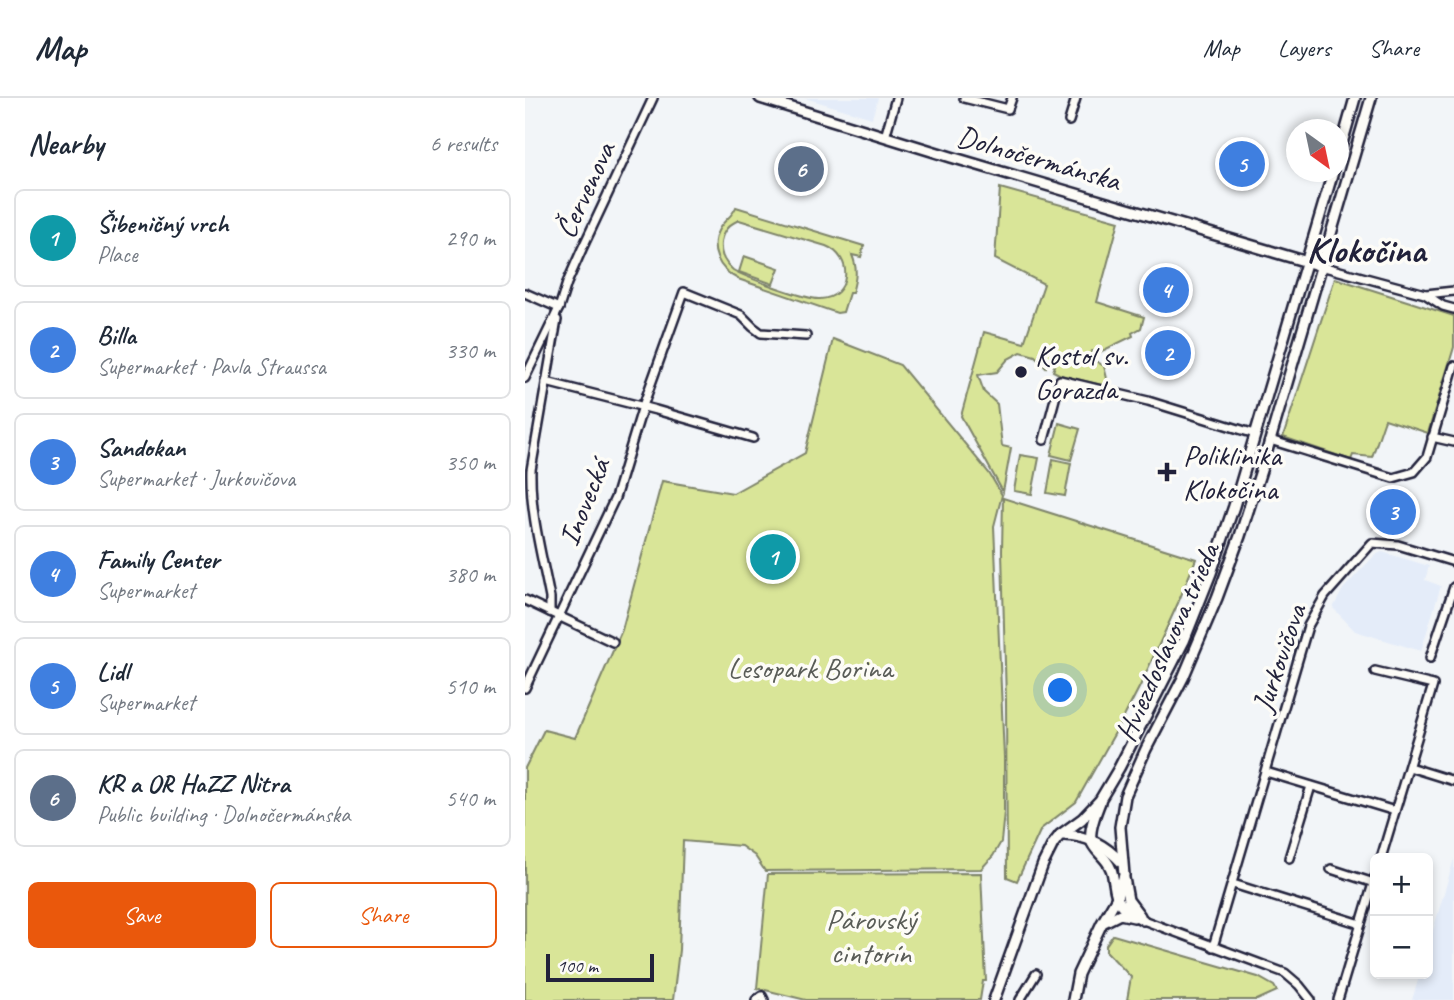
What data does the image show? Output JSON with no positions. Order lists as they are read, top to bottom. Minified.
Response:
{"streets":{"street":["Dolnočermánska","Červenova","Inovecká","Hviezdoslavova trieda","Jurkovičova"]},"crossings":[["Dolnočermánska","Hviezdoslavova trieda"]],"districts":["Klokočina"],"parks":["Lesopark Borina","Párovský cintorín"],"places":{"other":["Kostol sv. Gorazda"],"health":["Poliklinika Klokočina"]},"scale_bar":"100 m","north":"bottom right","page":{"header":"Map","nav":["Map","Layers","Share"],"heading":["Nearby","6 results"],"pins":["5","6","4","2","3","1"],"list":[{"mark":"1","name":"Šibeničný vrch","note":"Place","value":"290 m"},{"mark":"2","name":"Billa","note":"Supermarket · Pavla Straussa","value":"330 m"},{"mark":"3","name":"Sandokan","note":"Supermarket · Jurkovičova","value":"350 m"},{"mark":"4","name":"Family Center","note":"Supermarket","value":"380 m"},{"mark":"5","name":"Lidl","note":"Supermarket","value":"510 m"},{"mark":"6","name":"KR a OR HaZZ Nitra","note":"Public building · Dolnočermánska","value":"540 m"}],"map_buttons":["+","−"],"buttons":["Save","Share"],"scale":"100 m"}}
